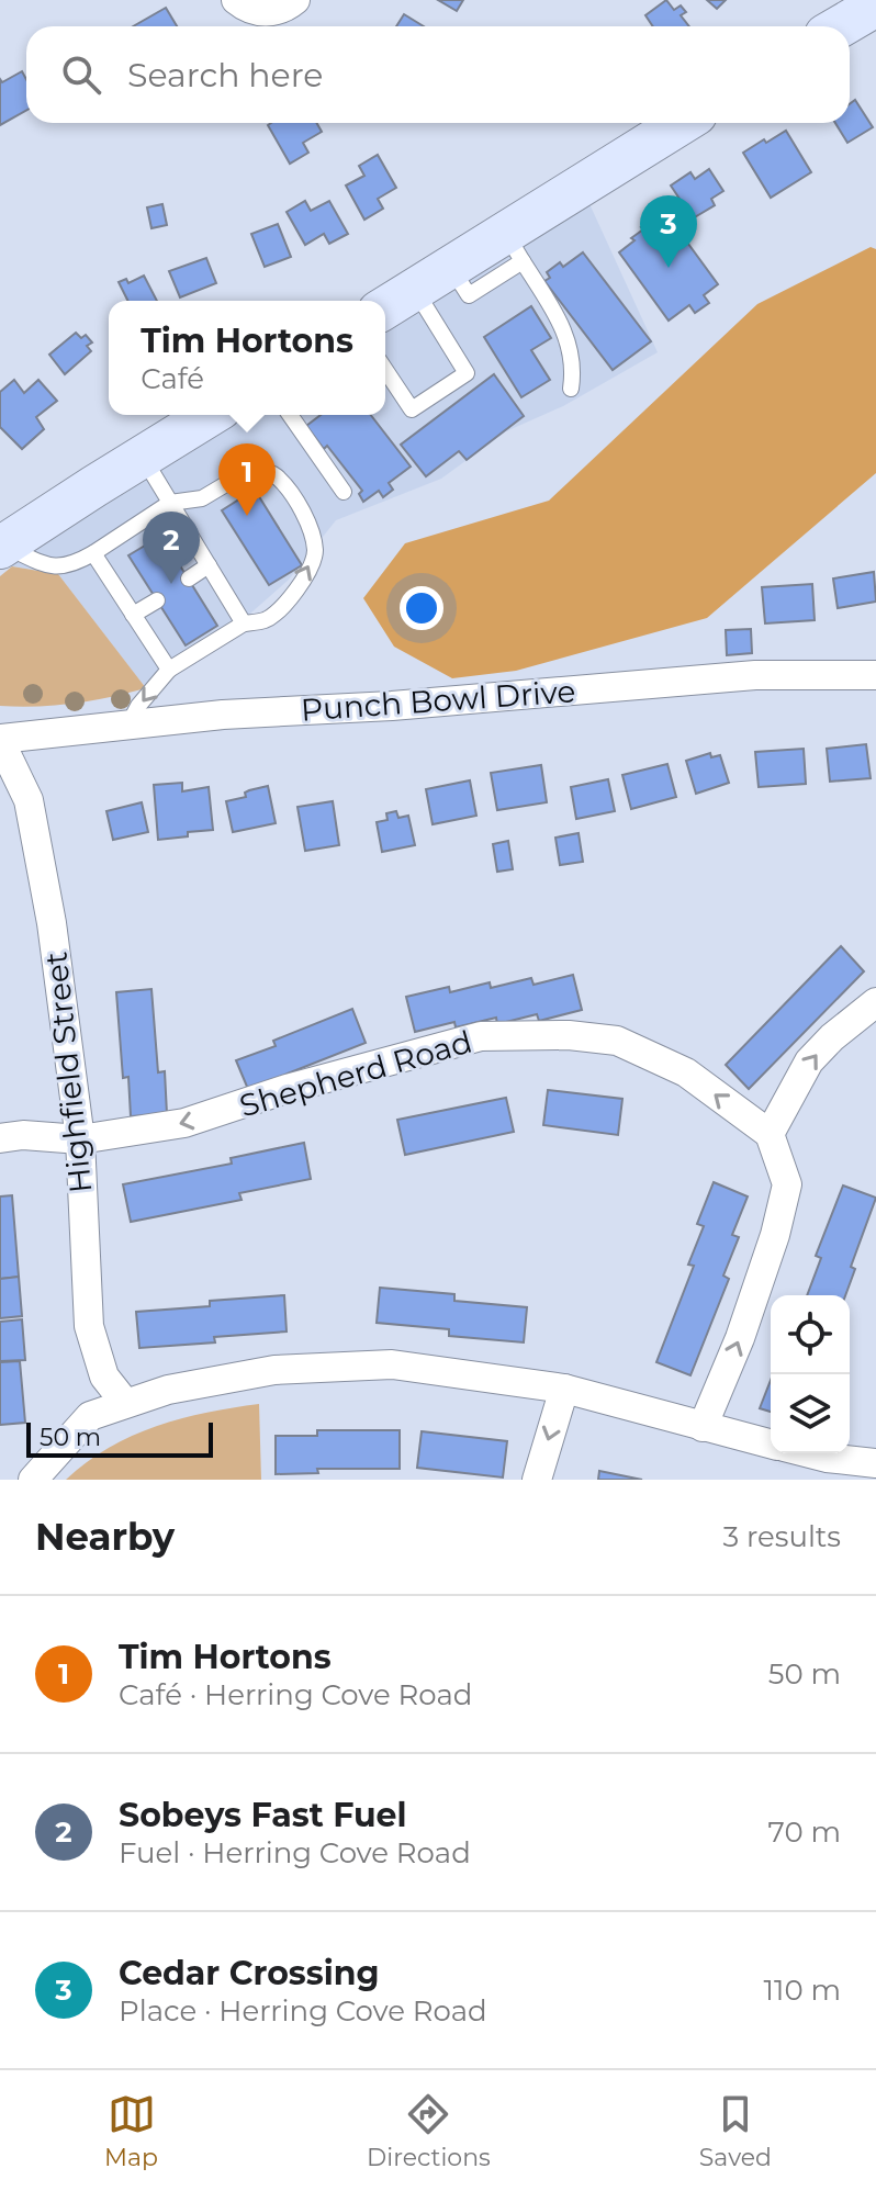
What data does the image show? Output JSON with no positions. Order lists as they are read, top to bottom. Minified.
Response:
{"streets":{"street":["Punch Bowl Drive","Highfield Street","Shepherd Road"]},"crossings":[["Punch Bowl Drive","Highfield Street"],["Highfield Street","Shepherd Road"]],"one_way":["Shepherd Road"],"scale_bar":"50 m","page":{"search":"Search here","pins":["3","1","2"],"popup":["Tim Hortons","Café"],"scale":"50 m","heading":["Nearby","3 results"],"list":[{"mark":"1","name":"Tim Hortons","note":"Café · Herring Cove Road","value":"50 m"},{"mark":"2","name":"Sobeys Fast Fuel","note":"Fuel · Herring Cove Road","value":"70 m"},{"mark":"3","name":"Cedar Crossing","note":"Place · Herring Cove Road","value":"110 m"}],"nav":["Map","Directions","Saved"]}}
